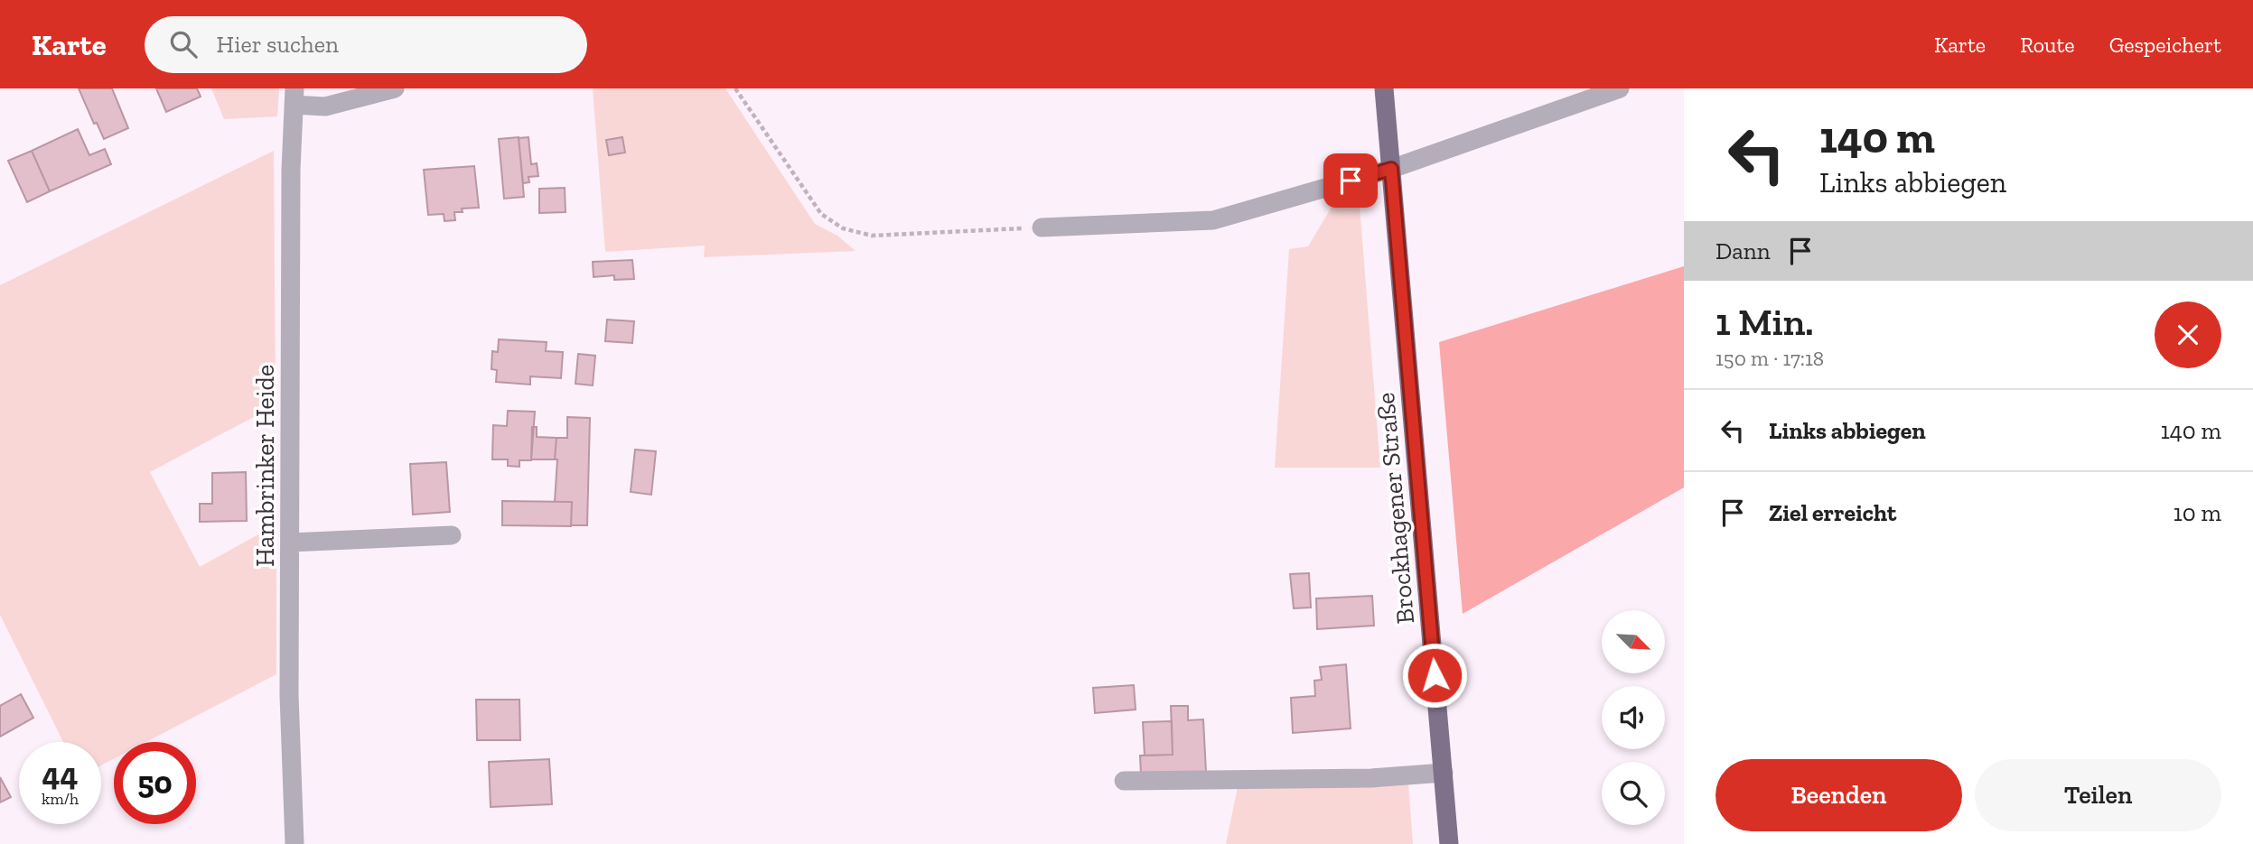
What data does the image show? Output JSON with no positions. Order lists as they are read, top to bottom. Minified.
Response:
{"streets":{"main road":["Brockhagener Straße"],"street":["Hambrinker Heide"]},"north":"bottom right","page":{"header":"Karte","search":"Hier suchen","nav":["Karte","Route","Gespeichert"],"turn":["140 m","Links abbiegen"],"then":"Dann","heading":["1 Min.","150 m · 17:18"],"list":[{"name":"Links abbiegen","value":"140 m"},{"name":"Ziel erreicht","value":"10 m"}],"speed":"44 km/h","limit":"50","buttons":["Beenden","Teilen"]}}
